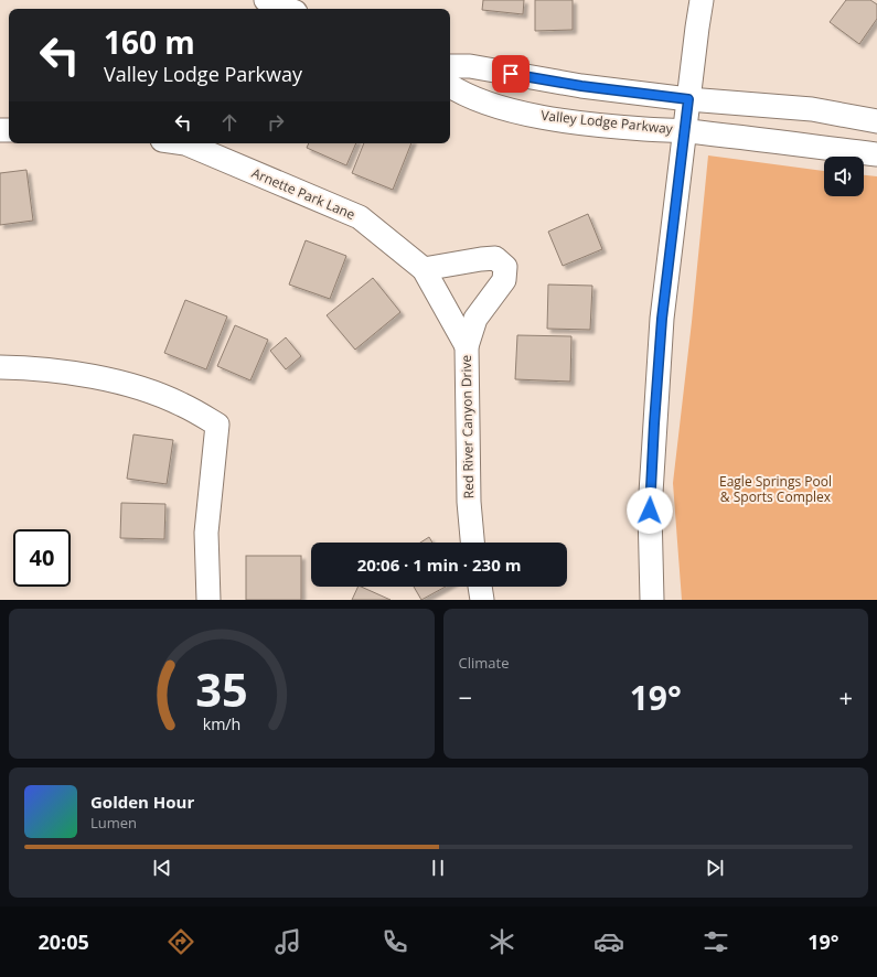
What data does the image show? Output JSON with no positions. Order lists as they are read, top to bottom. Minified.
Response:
{"streets":{"street":["Valley Lodge Parkway","Arnette Park Lane","Red River Canyon Drive"]},"crossings":[["Arnette Park Lane","Red River Canyon Drive"]],"parks":["Eagle Springs Pool & Sports Complex"],"page":{"turn":["160 m","Valley Lodge Parkway"],"limit":"40","trip":"20:06 · 1 min · 230 m","tile":"Climate","heat":["−","19°","+"],"song":["Golden Hour","Lumen"],"tabs":["20:05","19°"],"gauge":["35","km/h"]}}
